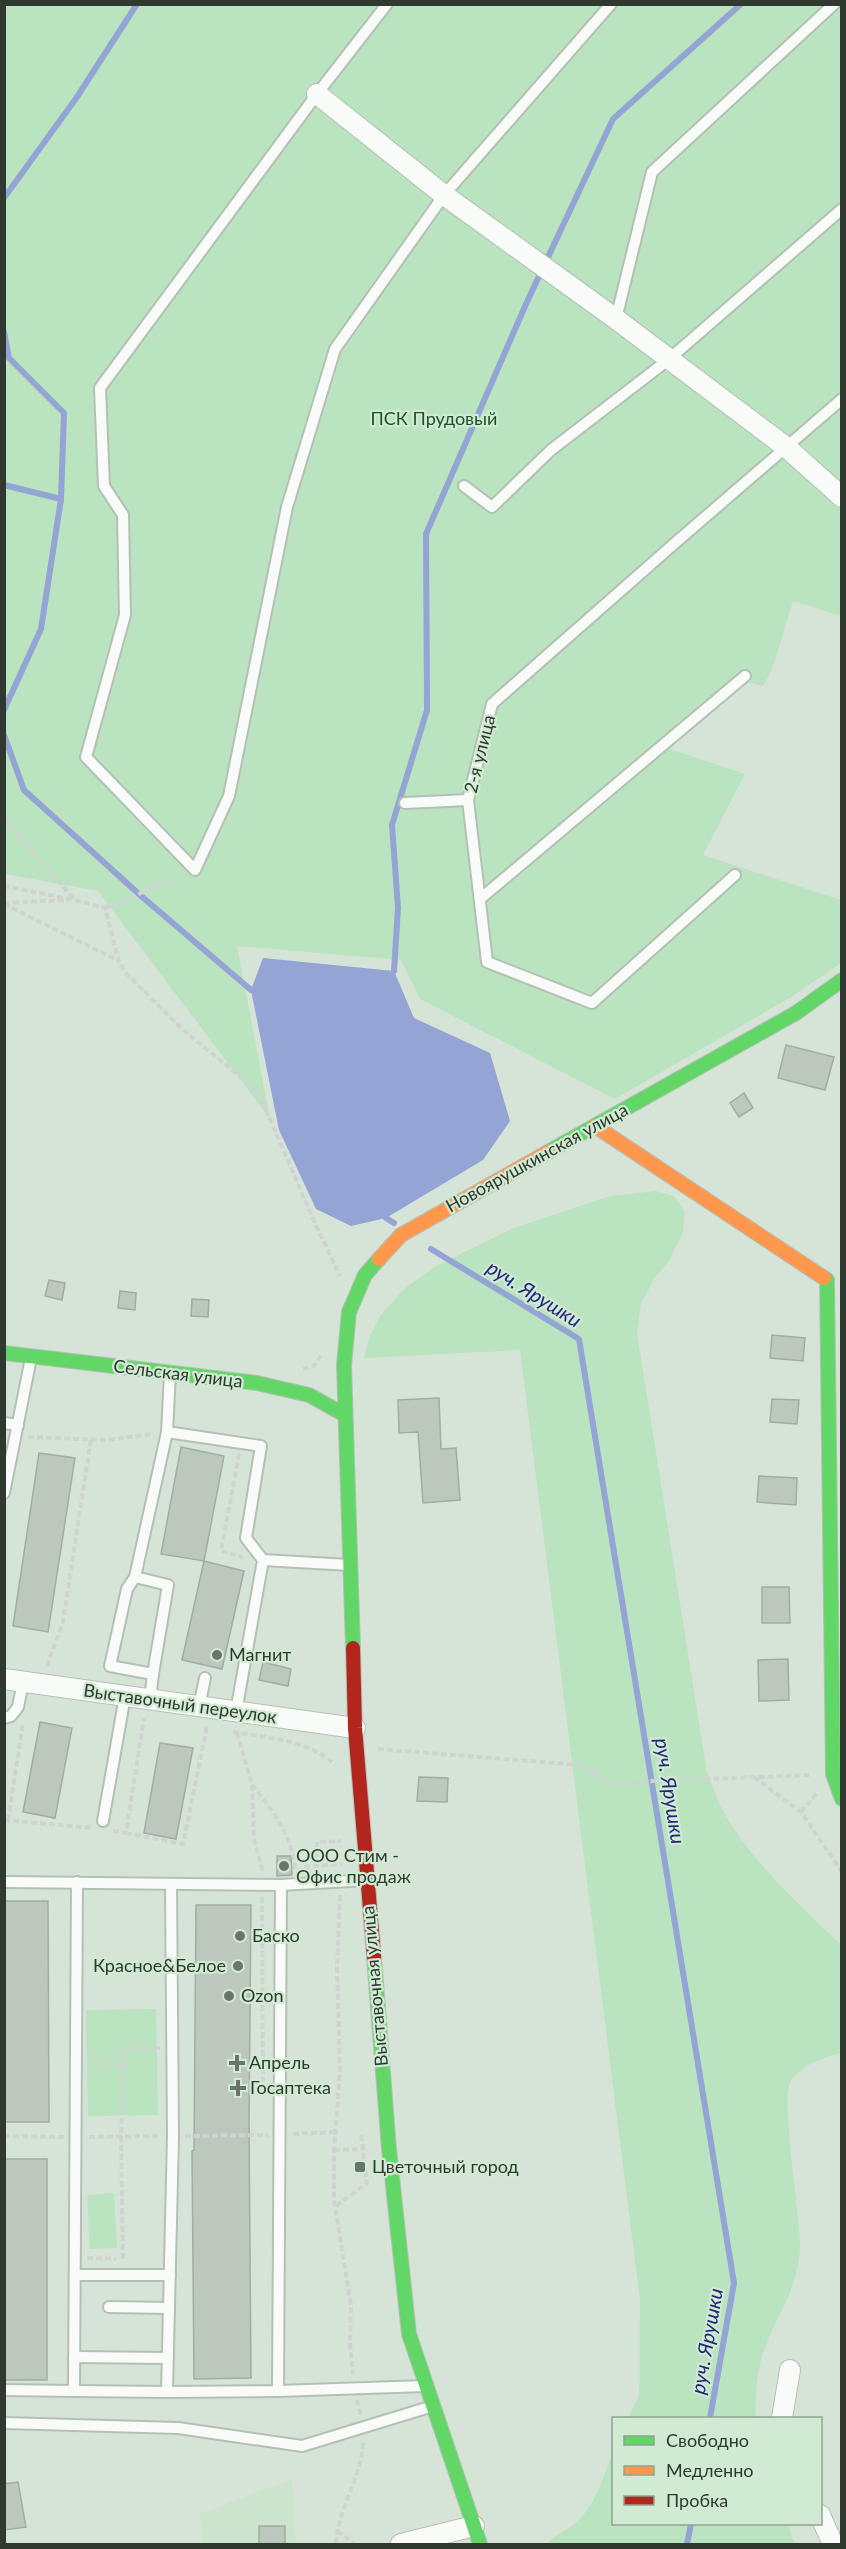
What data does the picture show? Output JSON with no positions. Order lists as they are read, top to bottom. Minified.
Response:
{"streets":{"street":["Новоярушкинская улица","Сельская улица","Выставочный переулок","Выставочная улица"],"lane":["2-я улица"]},"crossings":[["Новоярушкинская улица","Сельская улица"],["Новоярушкинская улица","Выставочная улица"],["Сельская улица","Выставочная улица"],["Выставочный переулок","Выставочная улица"]],"water":["руч. Ярушки"],"parks":["ПСК Прудовый"],"places":{"other":["Магнит","ООО Стим - Офис продаж","Баско","Красное&Белое","Ozon"],"health":["Апрель","Госаптека"],"transit":["Цветочный город"]},"legend":["Свободно","Медленно","Пробка"]}
